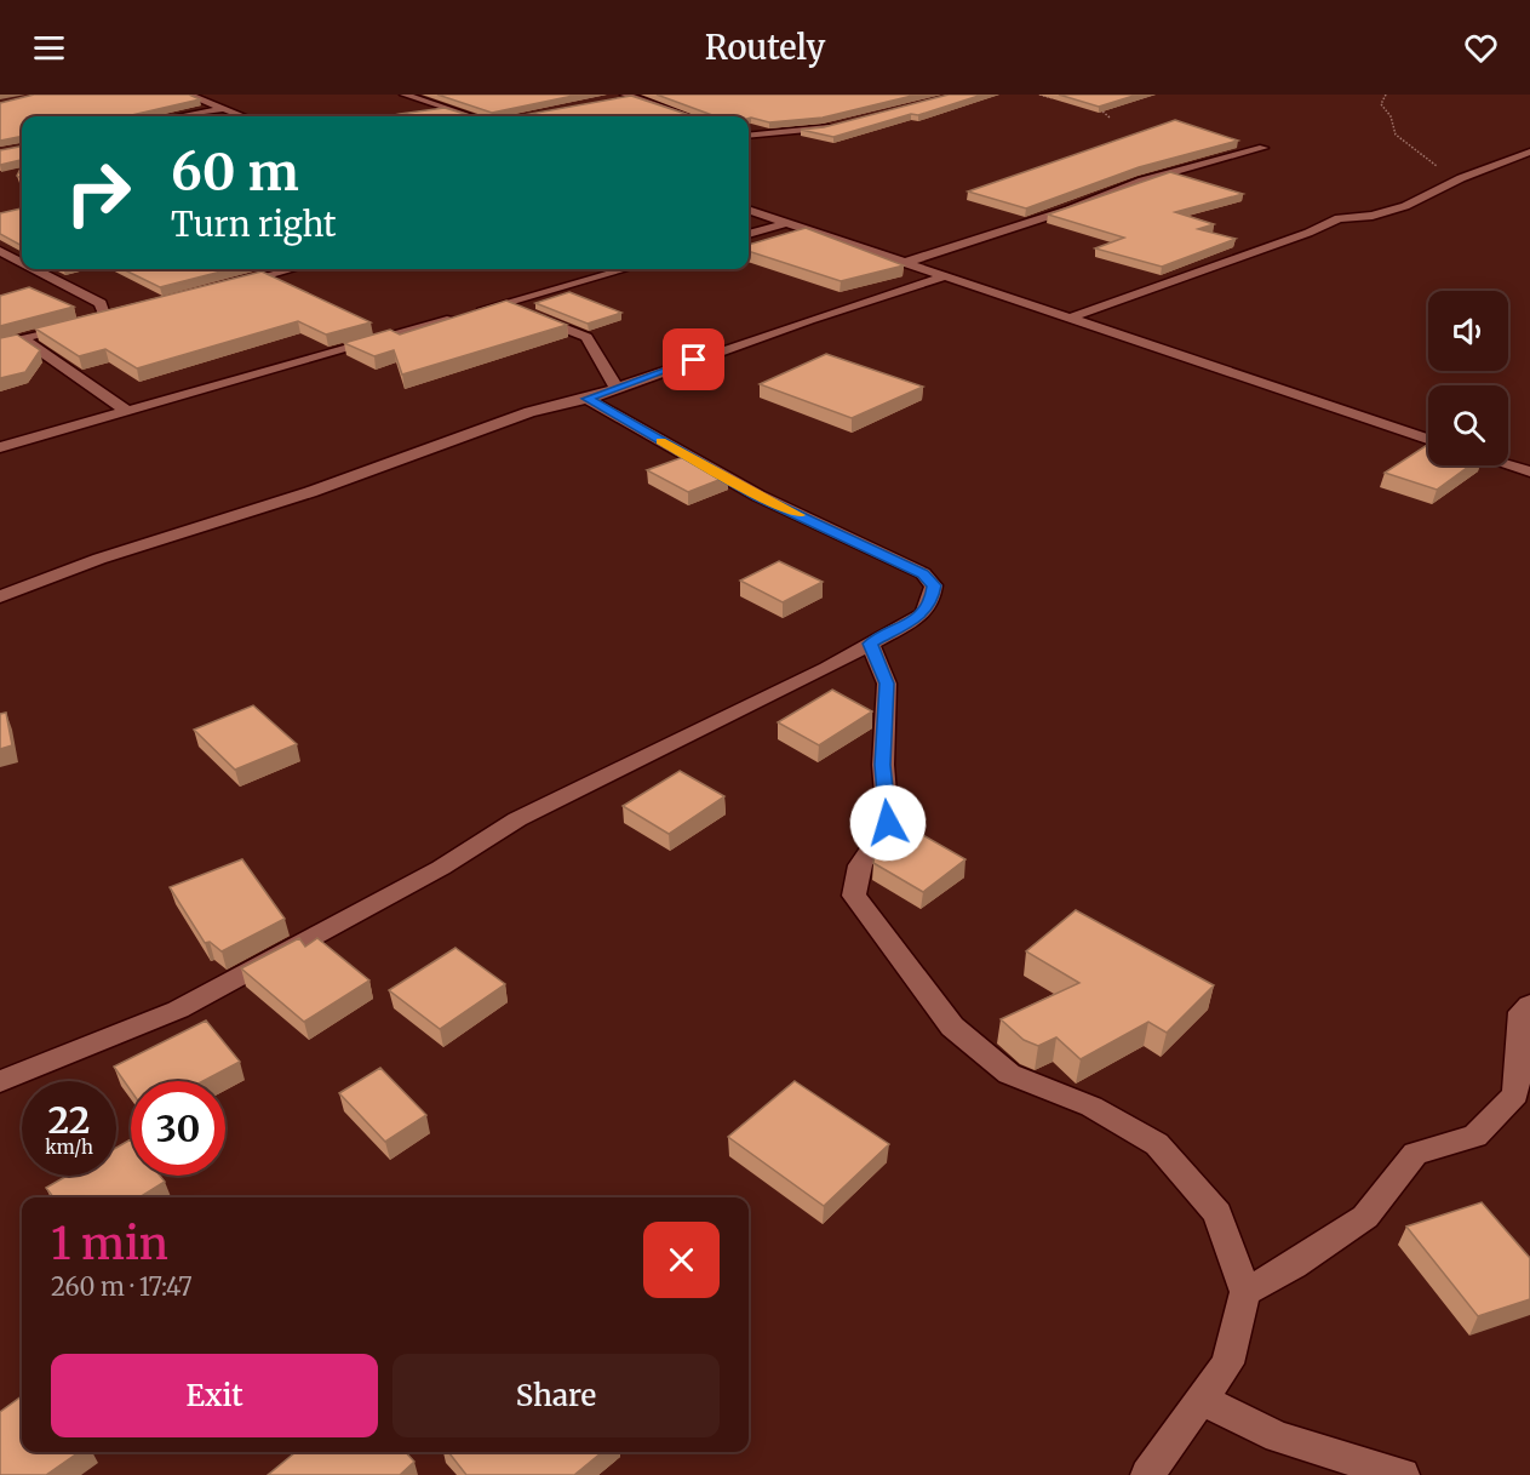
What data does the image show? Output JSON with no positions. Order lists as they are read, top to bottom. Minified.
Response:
{"page":{"header":"Routely","turn":["60 m","Turn right"],"speed":"22 km/h","limit":"30","heading":["1 min","260 m · 17:47"],"buttons":["Exit","Share"]}}
